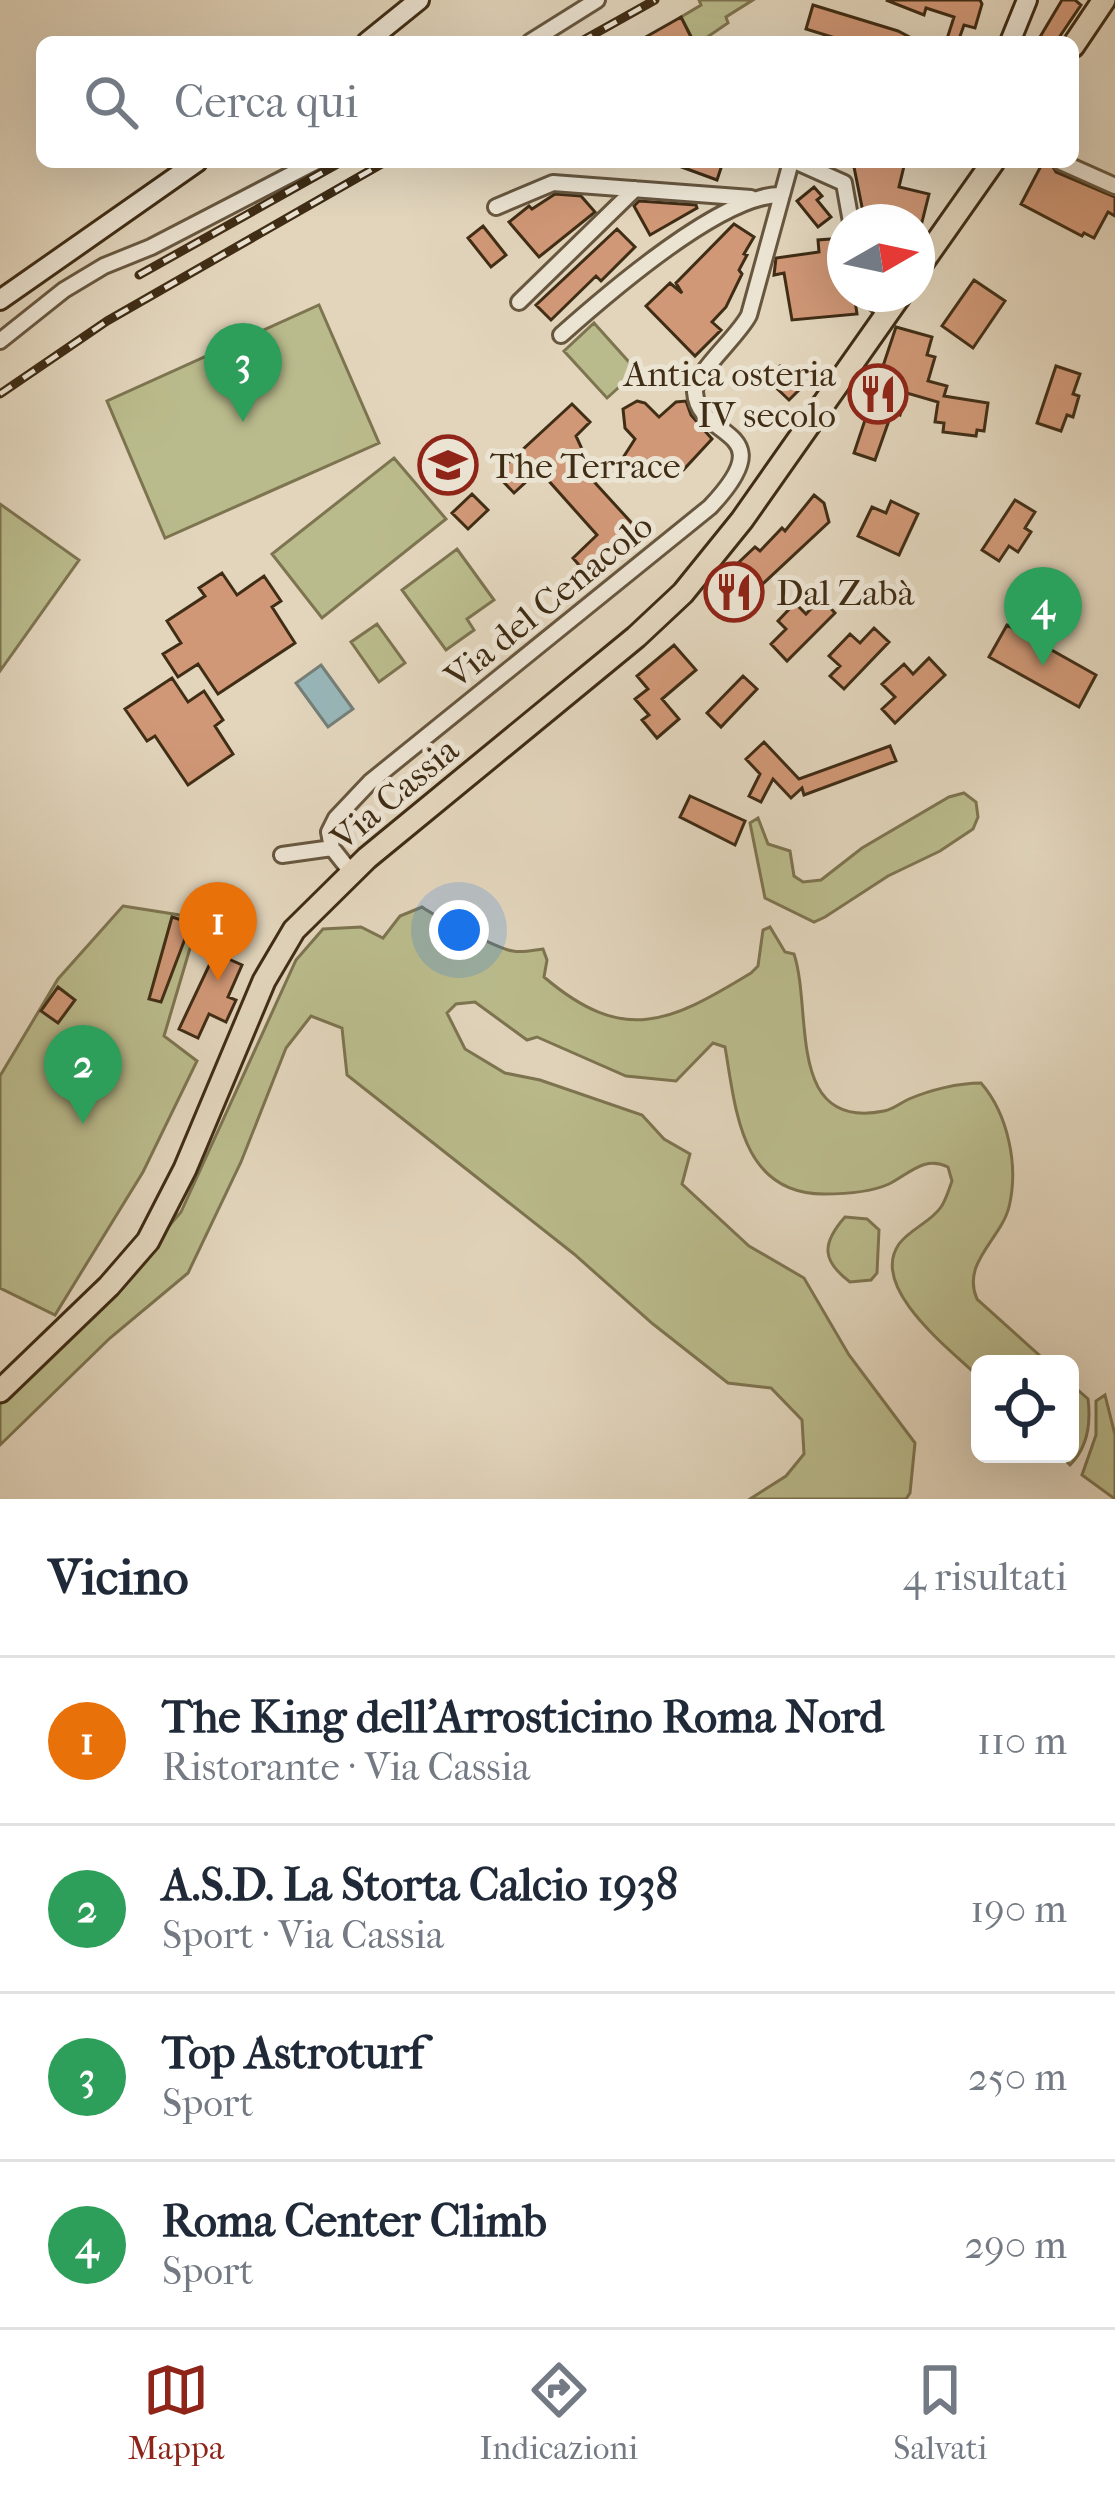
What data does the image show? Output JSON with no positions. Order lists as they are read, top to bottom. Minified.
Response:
{"streets":{"main road":["Via Cassia"],"street":["Via del Cenacolo"]},"places":{"restaurant":["Antica osteria IV secolo","Dal Zabà"],"school or university":["The Terrace"]},"north":"right","page":{"search":"Cerca qui","pins":["3","4","1","2"],"heading":["Vicino","4 risultati"],"list":[{"mark":"1","name":"The King dell'Arrosticino Roma Nord","note":"Ristorante · Via Cassia","value":"110 m"},{"mark":"2","name":"A.S.D. La Storta Calcio 1938","note":"Sport · Via Cassia","value":"190 m"},{"mark":"3","name":"Top Astroturf","note":"Sport","value":"250 m"},{"mark":"4","name":"Roma Center Climb","note":"Sport","value":"290 m"}],"nav":["Mappa","Indicazioni","Salvati"]}}
